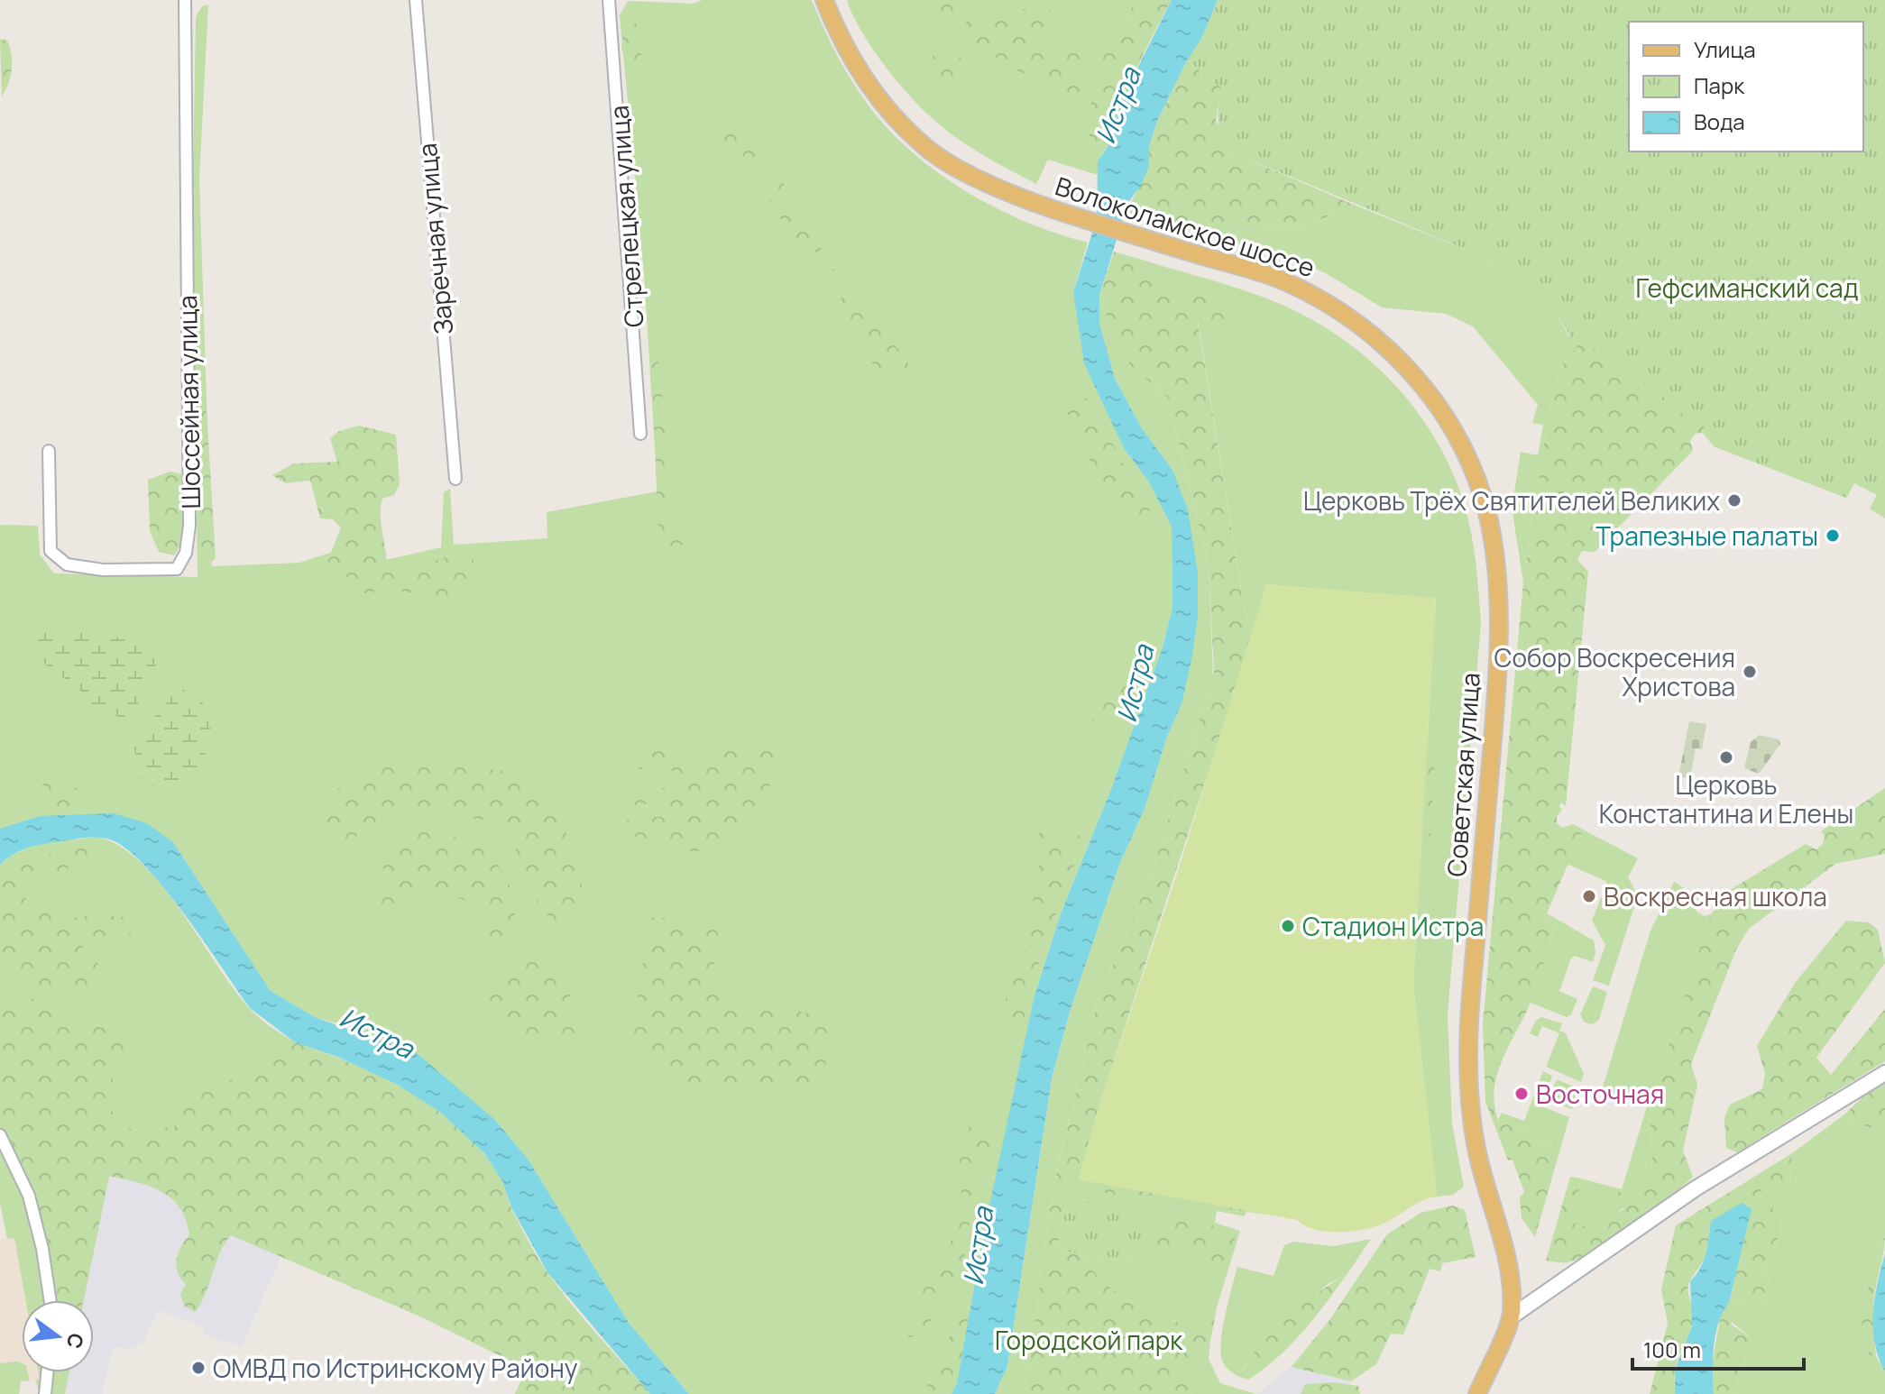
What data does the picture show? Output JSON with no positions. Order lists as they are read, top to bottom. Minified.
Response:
{"streets":{"main road":["Волоколамское шоссе","Советская улица"],"street":["Стрелецкая улица","Заречная улица","Шоссейная улица"]},"crossings":[["Волоколамское шоссе","Советская улица"]],"water":["Истра"],"parks":["Гефсиманский сад","Городской парк"],"places":["Церковь Трёх Святителей Великих","Трапезные палаты","Собор Воскресения Христова","Церковь Константина и Елены","Воскресная школа","Стадион Истра","Восточная","ОМВД по Истринскому Району"],"legend":["Улица","Парк","Вода"],"scale_bar":"100 m","north":"right"}
